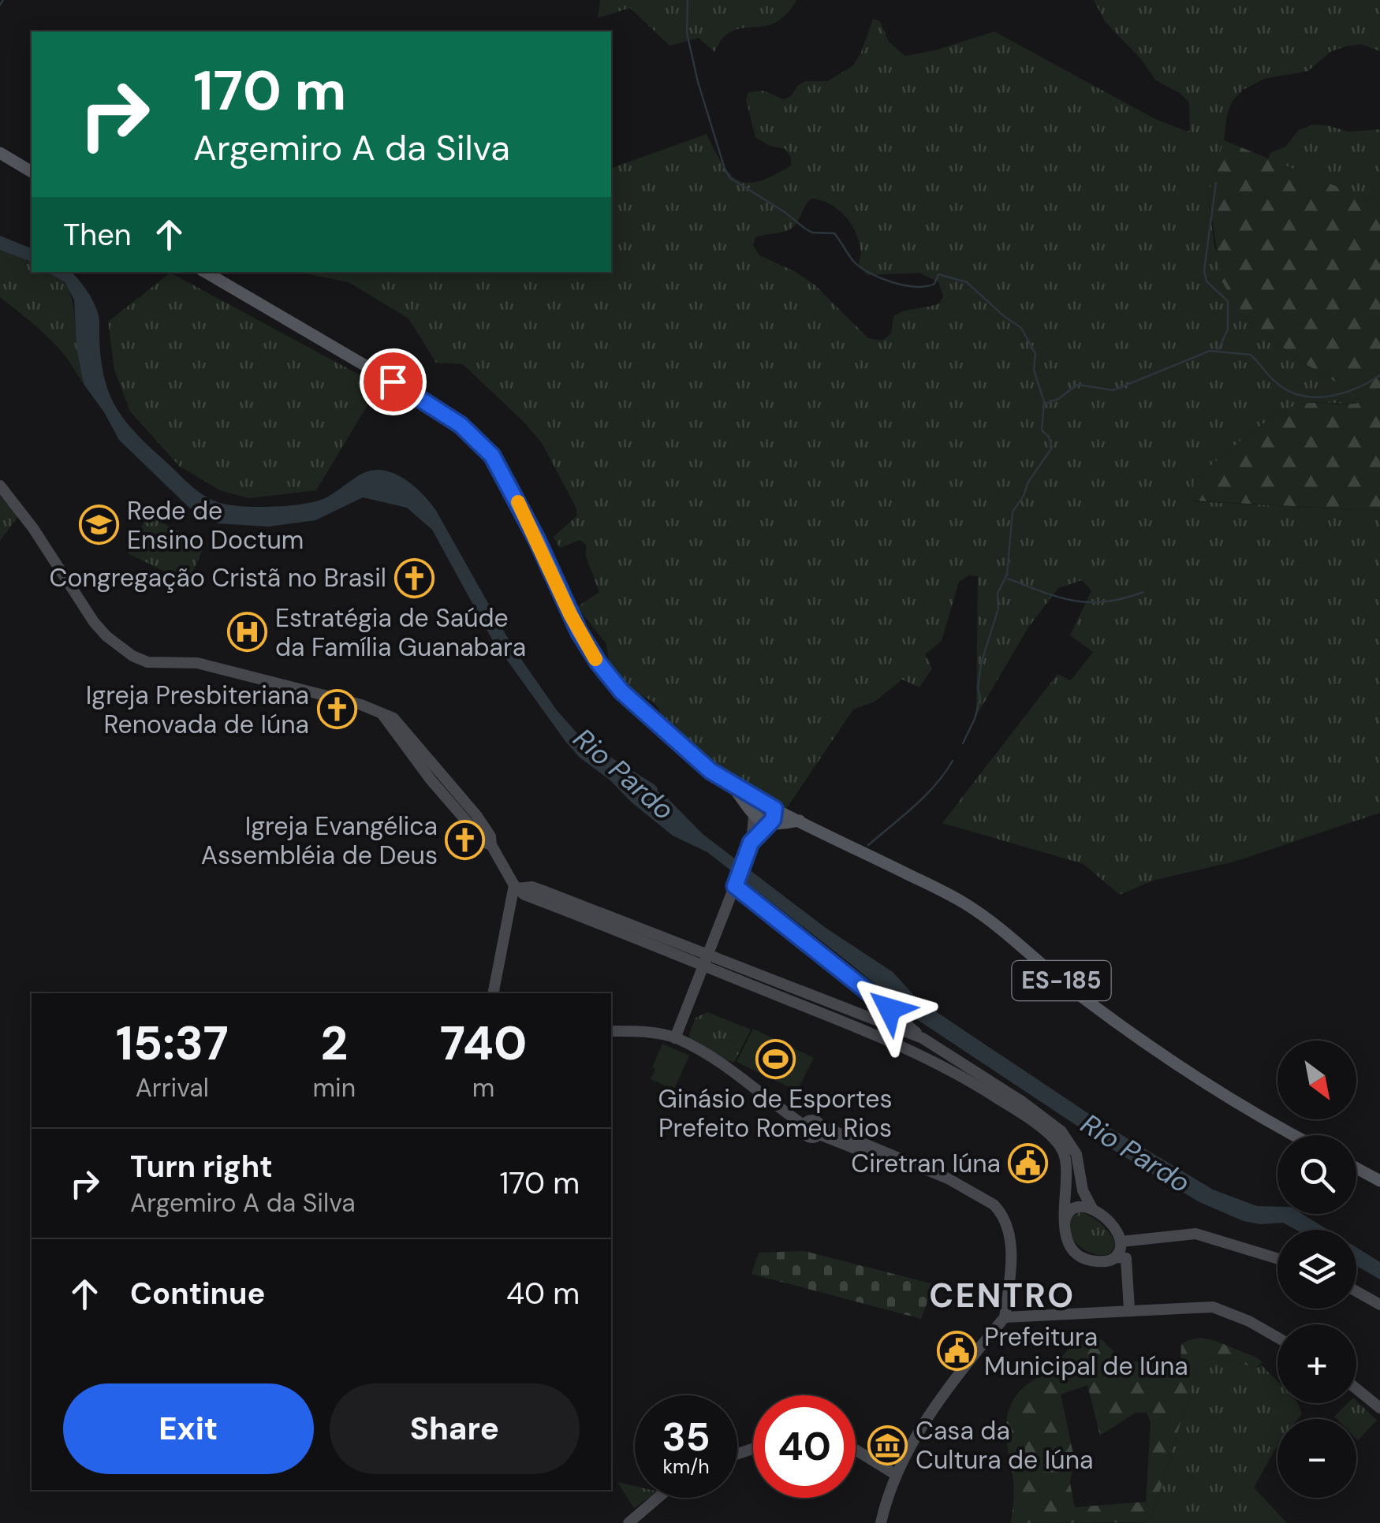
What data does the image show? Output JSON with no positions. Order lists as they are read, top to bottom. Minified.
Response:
{"streets":{"main road":["ES-185"]},"districts":["CENTRO"],"water":["Rio Pardo"],"places":{"school or university":["Rede de Ensino Doctum"],"church":["Congregação Cristã no Brasil","Igreja Presbiteriana Renovada de Iúna","Igreja Evangélica Assembléia de Deus"],"hospital":["Estratégia de Saúde da Família Guanabara"],"sports":["Ginásio de Esportes Prefeito Romeu Rios"],"public building":["Ciretran Iúna","Prefeitura Municipal de Iúna"],"museum":["Casa da Cultura de Iúna"]},"north":"bottom right","page":{"turn":["170 m","Argemiro A da Silva"],"then":"Then","eta":["15:37","Arrival","2","min","740","m"],"map_buttons":["+","−"],"list":[{"name":"Turn right","note":"Argemiro A da Silva","value":"170 m"},{"name":"Continue","value":"40 m"}],"buttons":["Exit","Share"],"speed":"35 km/h","limit":"40"}}
